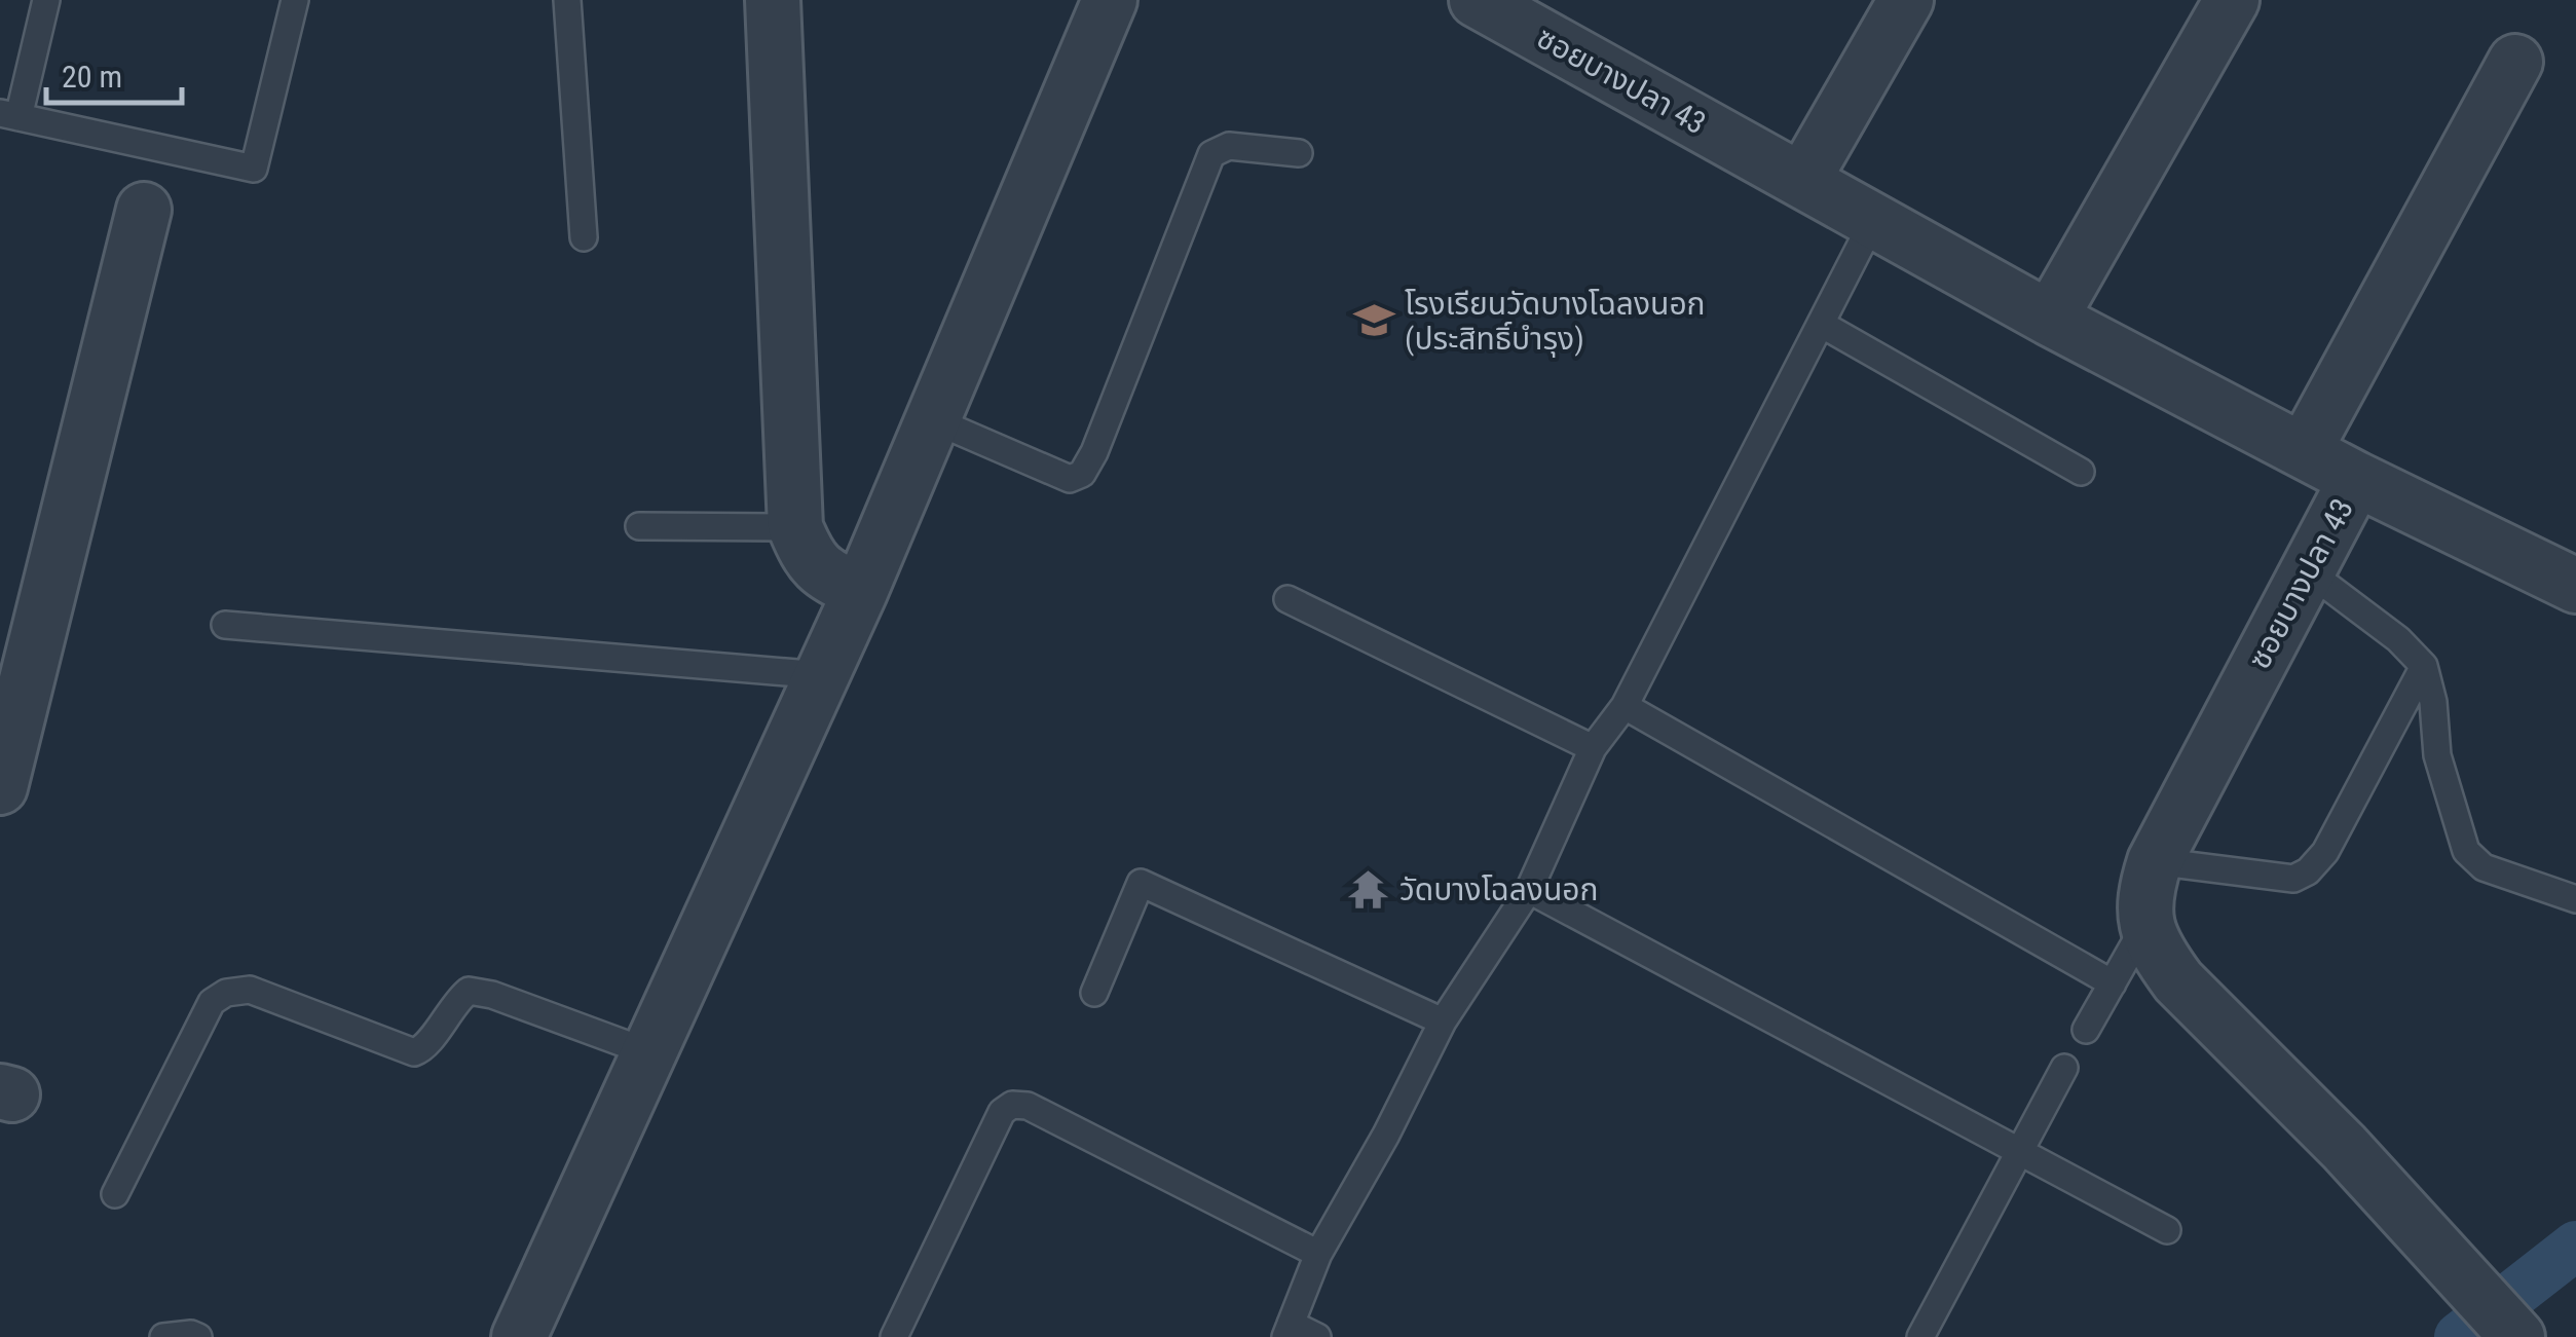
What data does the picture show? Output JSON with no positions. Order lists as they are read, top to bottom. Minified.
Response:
{"streets":{"street":["ซอยบางปลา 43"]},"places":{"school or university":["โรงเรียนวัดบางโฉลงนอก (ประสิทธิ์บำรุง)"],"temple":["วัดบางโฉลงนอก"]},"scale_bar":"20 m"}
